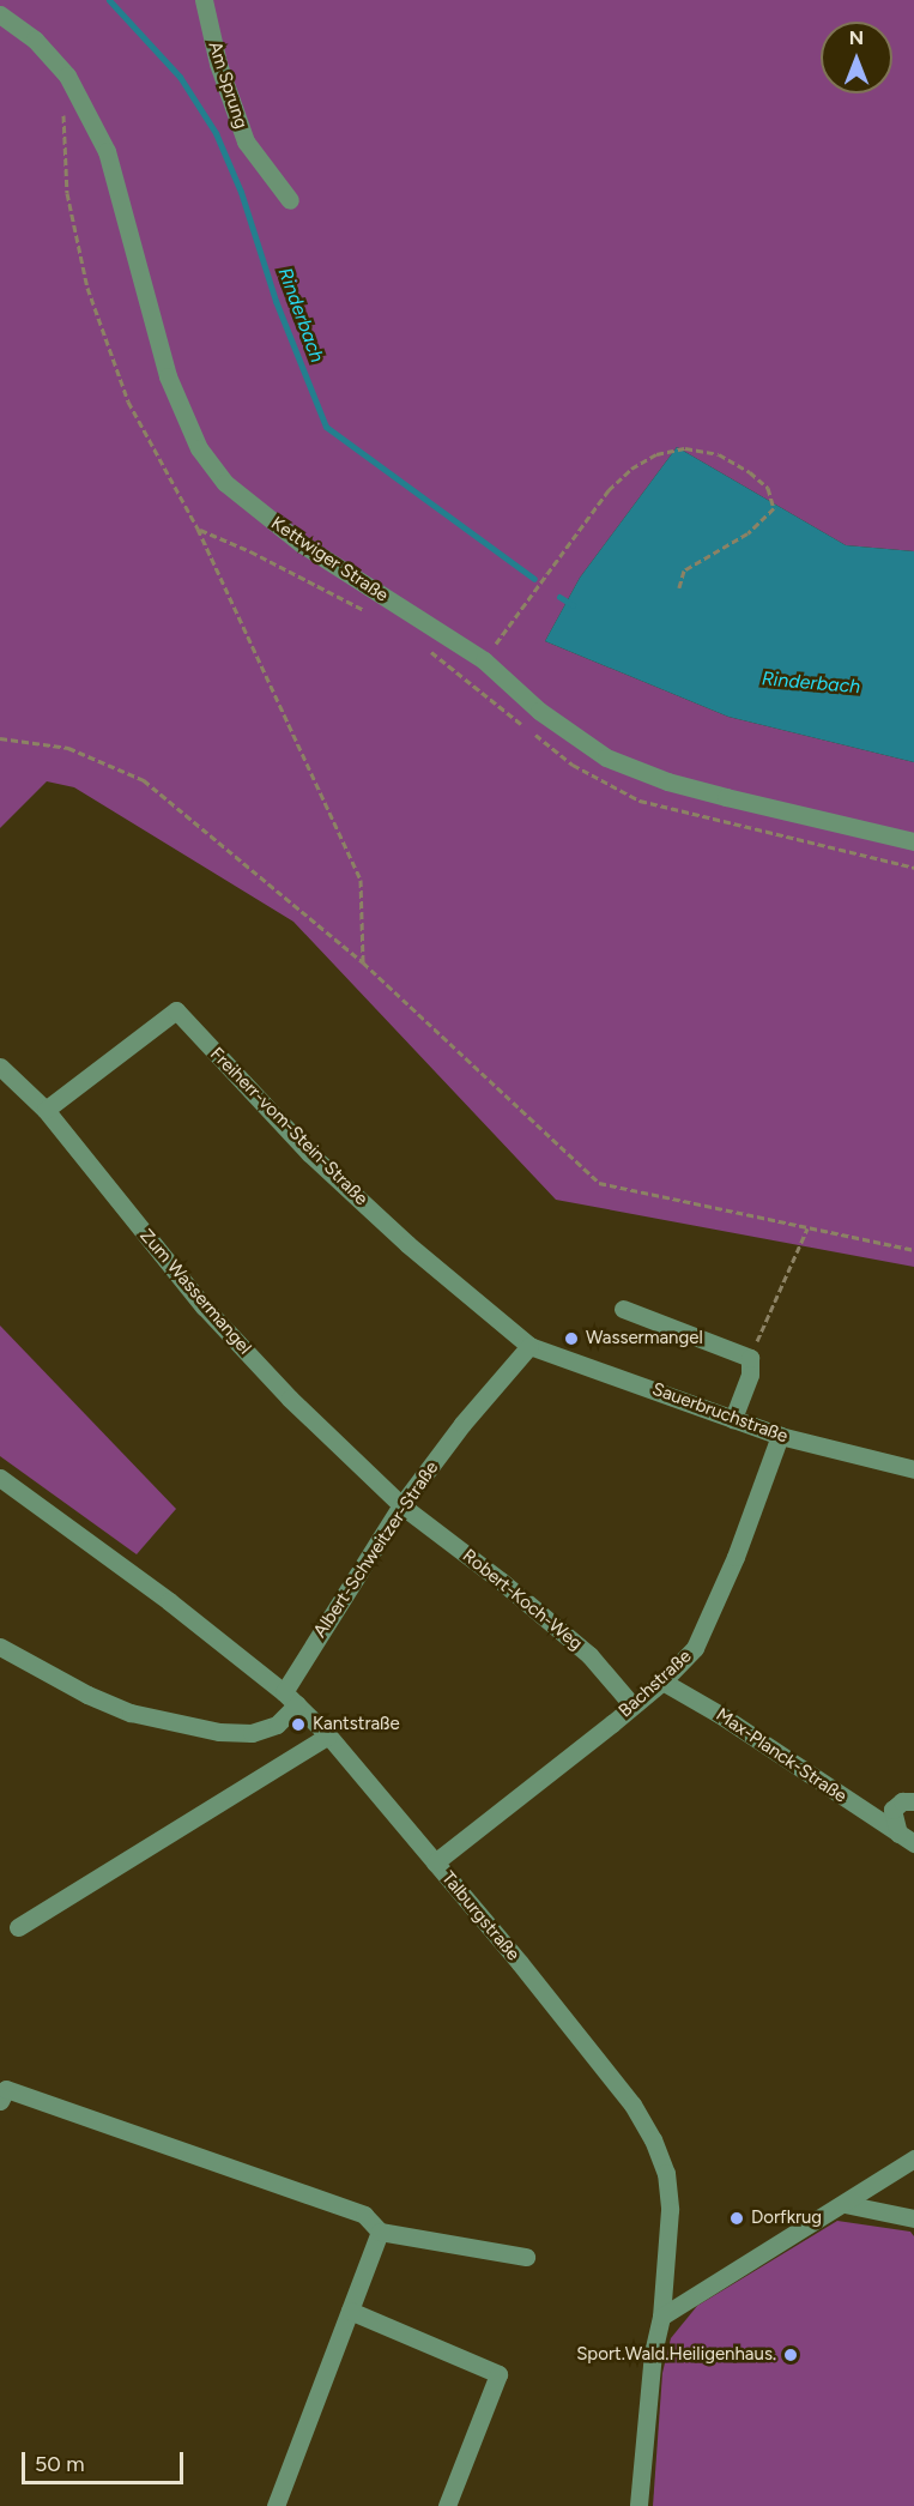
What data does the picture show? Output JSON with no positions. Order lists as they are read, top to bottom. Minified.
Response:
{"streets":{"street":["Am Sprung","Kettwiger Straße","Freiherr-vom-Stein-Straße","Zum Wassermangel","Sauerbruchstraße","Albert-Schweitzer-Straße","Robert-Koch-Weg","Bachstraße","Max-Planck-Straße","Talburgstraße"]},"crossings":[["Freiherr-vom-Stein-Straße","Zum Wassermangel"],["Freiherr-vom-Stein-Straße","Sauerbruchstraße"],["Freiherr-vom-Stein-Straße","Albert-Schweitzer-Straße"],["Zum Wassermangel","Albert-Schweitzer-Straße"],["Zum Wassermangel","Robert-Koch-Weg"],["Sauerbruchstraße","Albert-Schweitzer-Straße"],["Sauerbruchstraße","Bachstraße"],["Albert-Schweitzer-Straße","Robert-Koch-Weg"],["Albert-Schweitzer-Straße","Talburgstraße"],["Robert-Koch-Weg","Bachstraße"],["Bachstraße","Max-Planck-Straße"],["Bachstraße","Talburgstraße"]],"water":["Rinderbach"],"places":["Wassermangel","Kantstraße","Dorfkrug","Sport.Wald.Heiligenhaus."],"scale_bar":"50 m","north":"top"}
